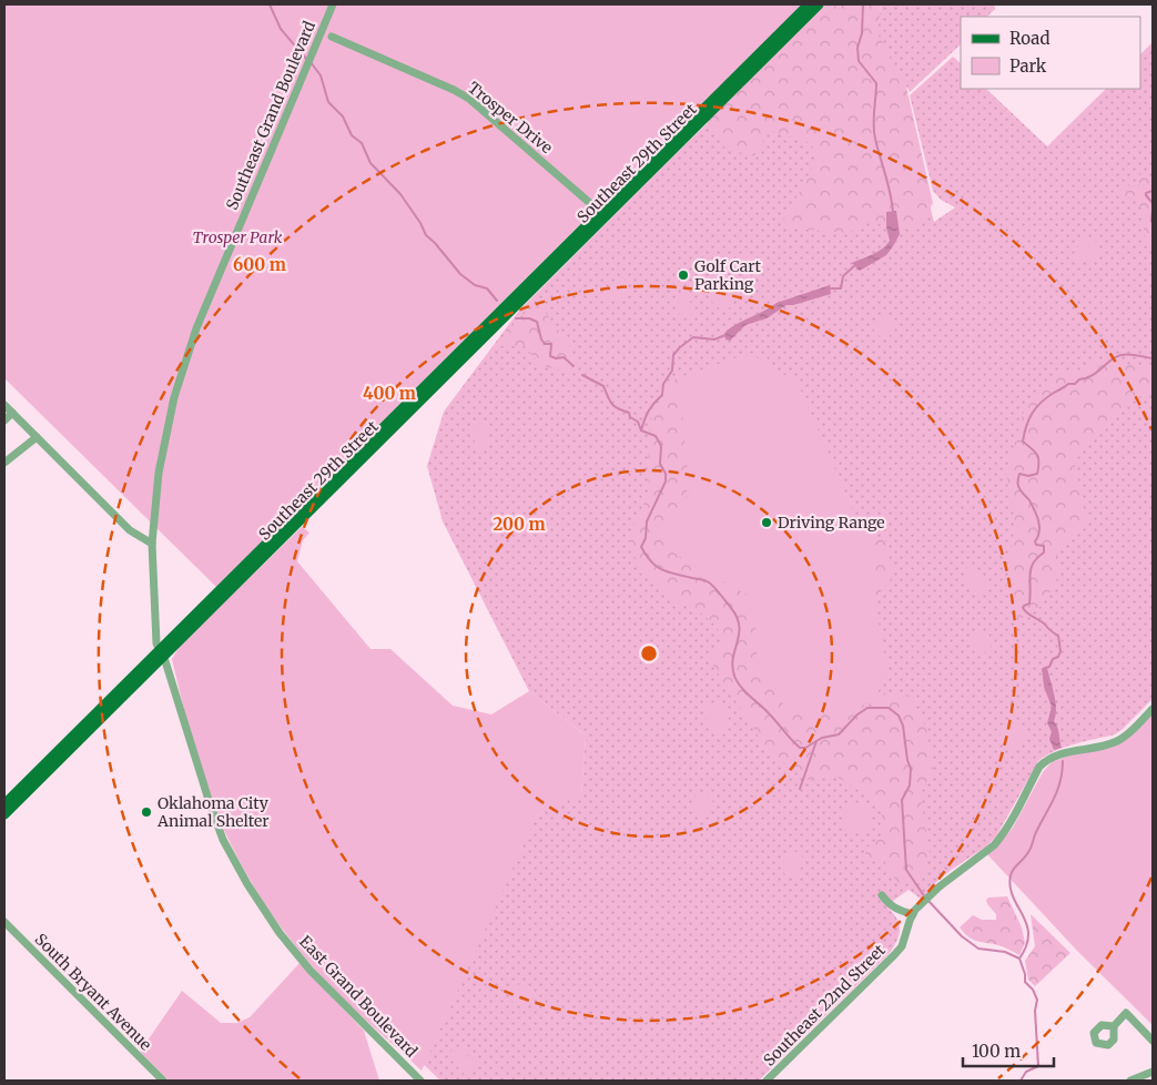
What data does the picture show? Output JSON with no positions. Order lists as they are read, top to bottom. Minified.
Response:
{"streets":{"main road":["Southeast 29th Street"],"street":["Southeast Grand Boulevard","Trosper Drive","South Bryant Avenue","East Grand Boulevard","Southeast 22nd Street"]},"crossings":[["Southeast Grand Boulevard","Southeast 29th Street"],["Southeast Grand Boulevard","East Grand Boulevard"],["Trosper Drive","Southeast 29th Street"],["Southeast 29th Street","East Grand Boulevard"]],"parks":["Trosper Park"],"places":["Golf Cart Parking","Driving Range","Oklahoma City Animal Shelter"],"legend":["Road","Park"],"scale_bar":"100 m","rings":["600 m","400 m","200 m"]}
